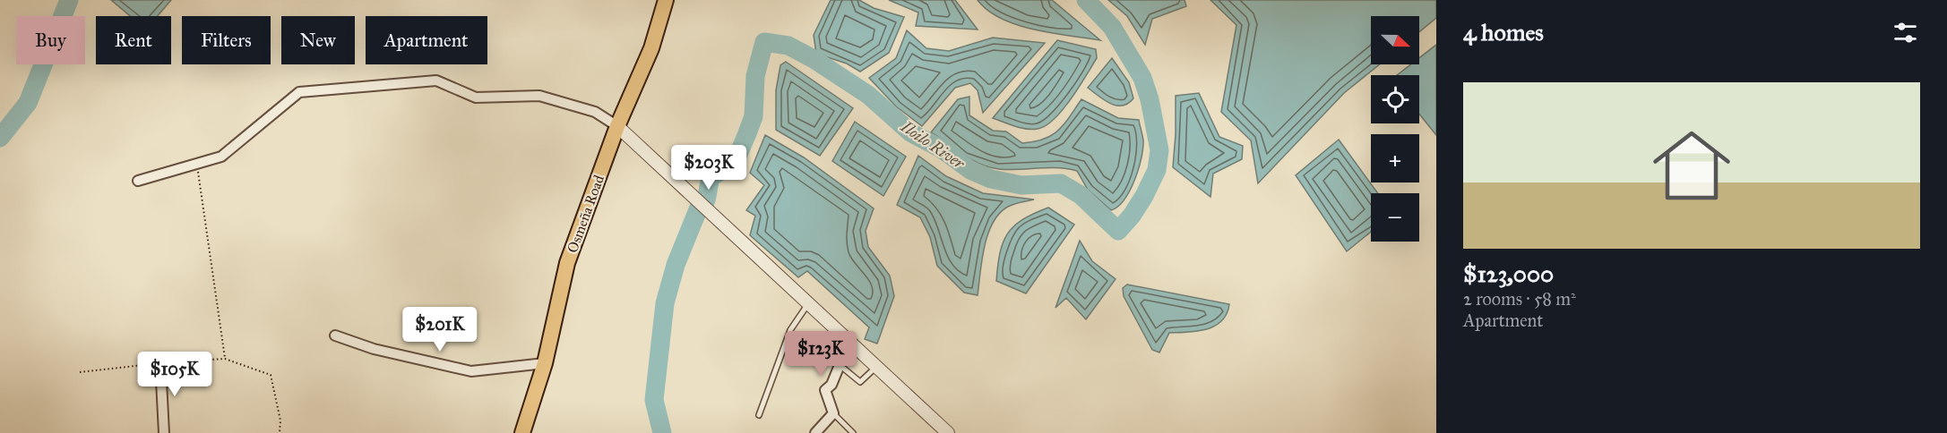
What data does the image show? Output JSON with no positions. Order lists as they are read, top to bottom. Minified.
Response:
{"streets":{"main road":["Osmeña Road"]},"water":["Iloilo River"],"north":"right","page":{"heading":"4 homes","map_buttons":["+","−"],"chip":["Buy","Rent","Filters","New","Apartment"],"list":[{"name":"$123,000","note":"2 rooms · 58 m² · Apartment"}],"price":["$203K","$201K","$123K","$105K"]}}
